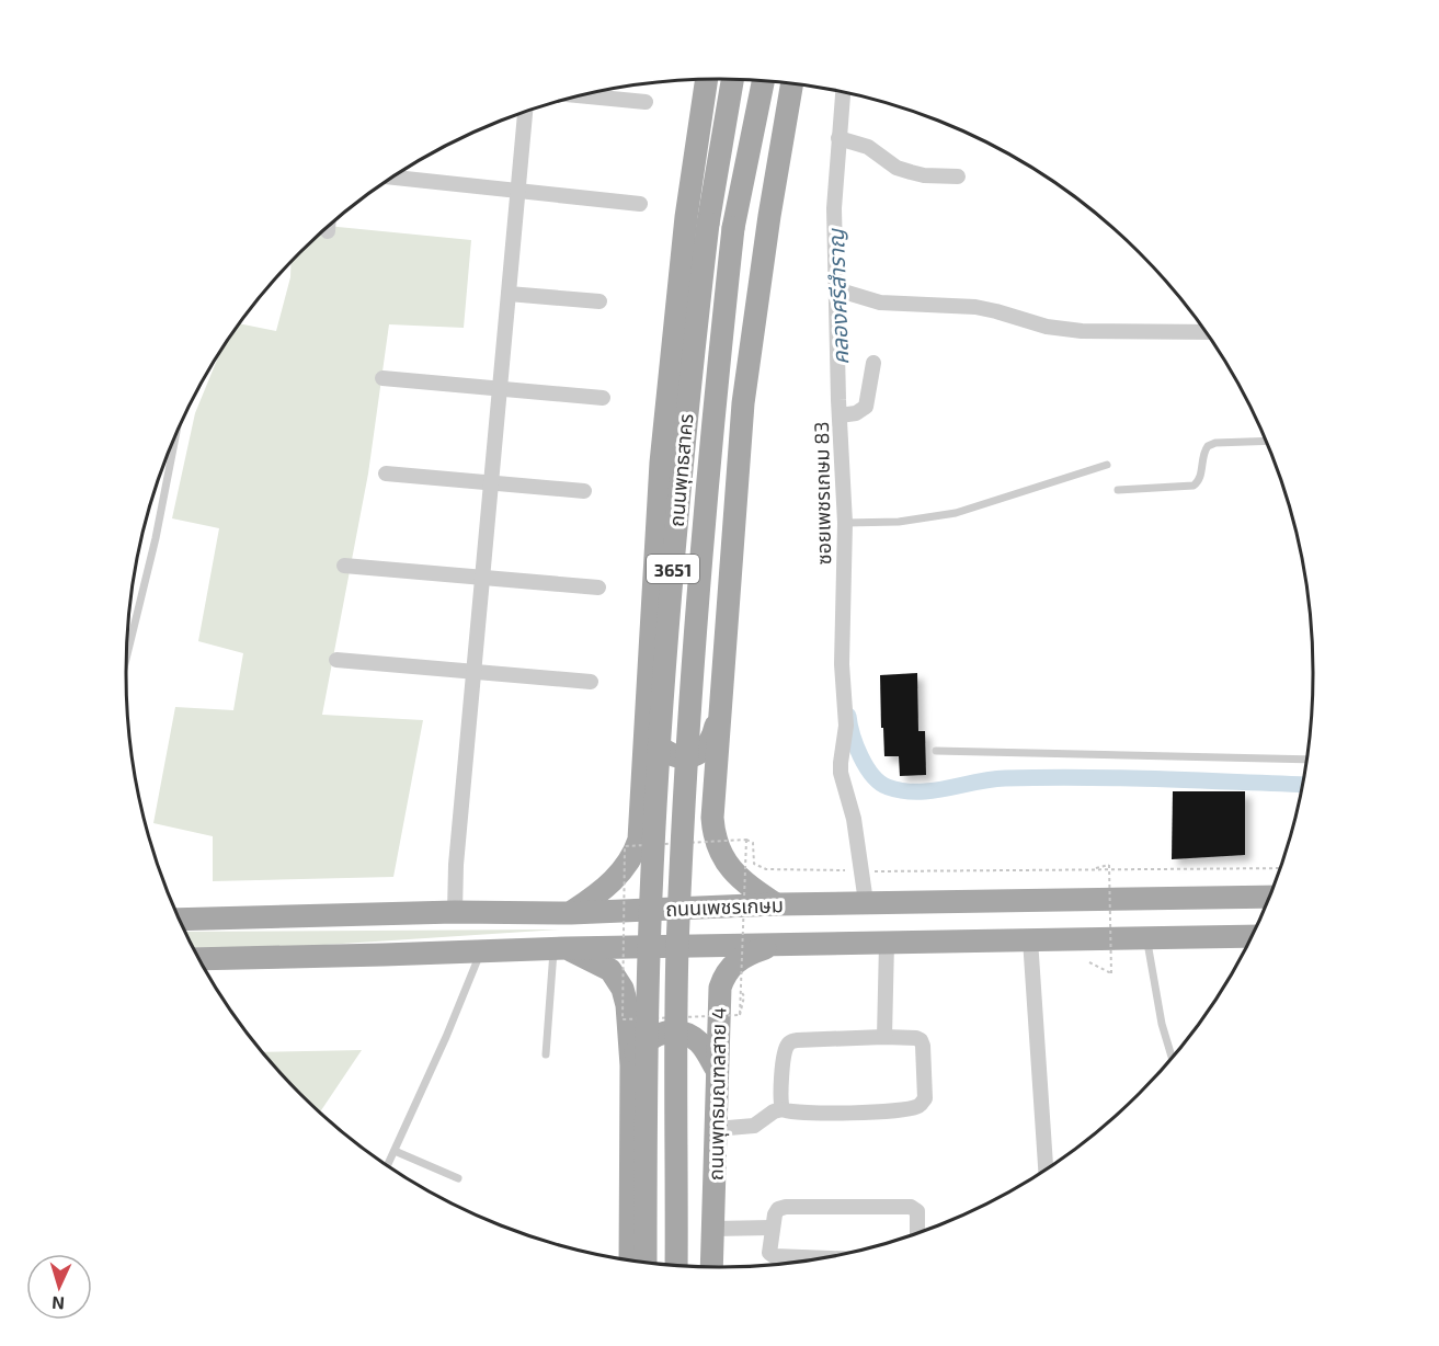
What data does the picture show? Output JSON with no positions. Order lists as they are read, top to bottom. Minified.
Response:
{"streets":{"main road":["ถนนพุทธสาคร","3651","ถนนเพชรเกษม","ถนนพุทธมณฑลสาย 4"],"street":["ซอยเพชรเกษม 83"]},"crossings":[["ถนนพุทธสาคร","ถนนพุทธมณฑลสาย 4"],["ซอยเพชรเกษม 83","ถนนเพชรเกษม"],["ถนนเพชรเกษม","ถนนพุทธมณฑลสาย 4"]],"water":["คลองศรีสำราญ"],"north":"bottom"}
